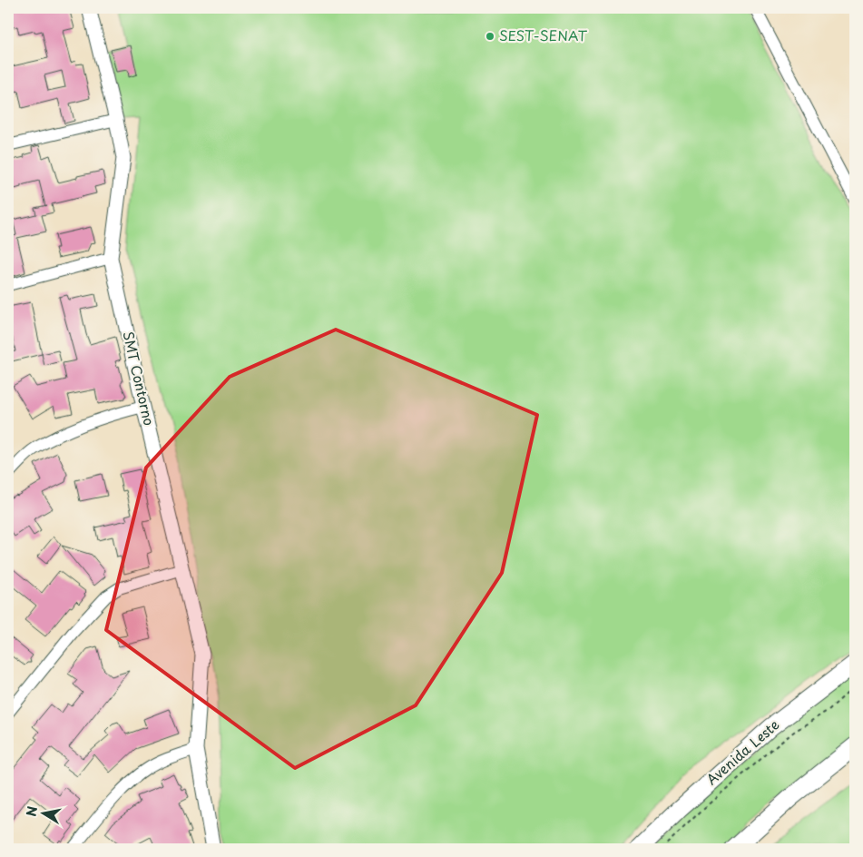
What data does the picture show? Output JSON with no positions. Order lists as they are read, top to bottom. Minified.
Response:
{"streets":{"main road":["Avenida Leste"],"street":["SMT Contorno"]},"places":["SEST-SENAT"],"north":"left"}
